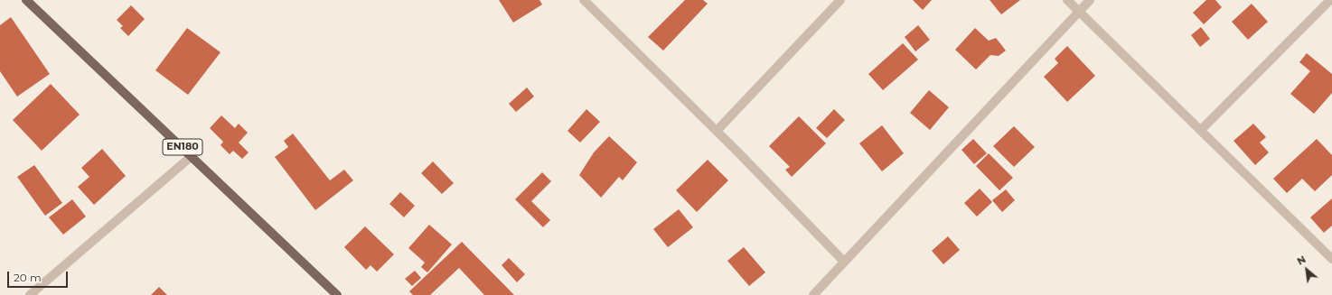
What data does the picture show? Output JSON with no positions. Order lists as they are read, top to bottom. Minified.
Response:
{"streets":{"main road":["EN180"]},"scale_bar":"20 m","north":"top left"}
